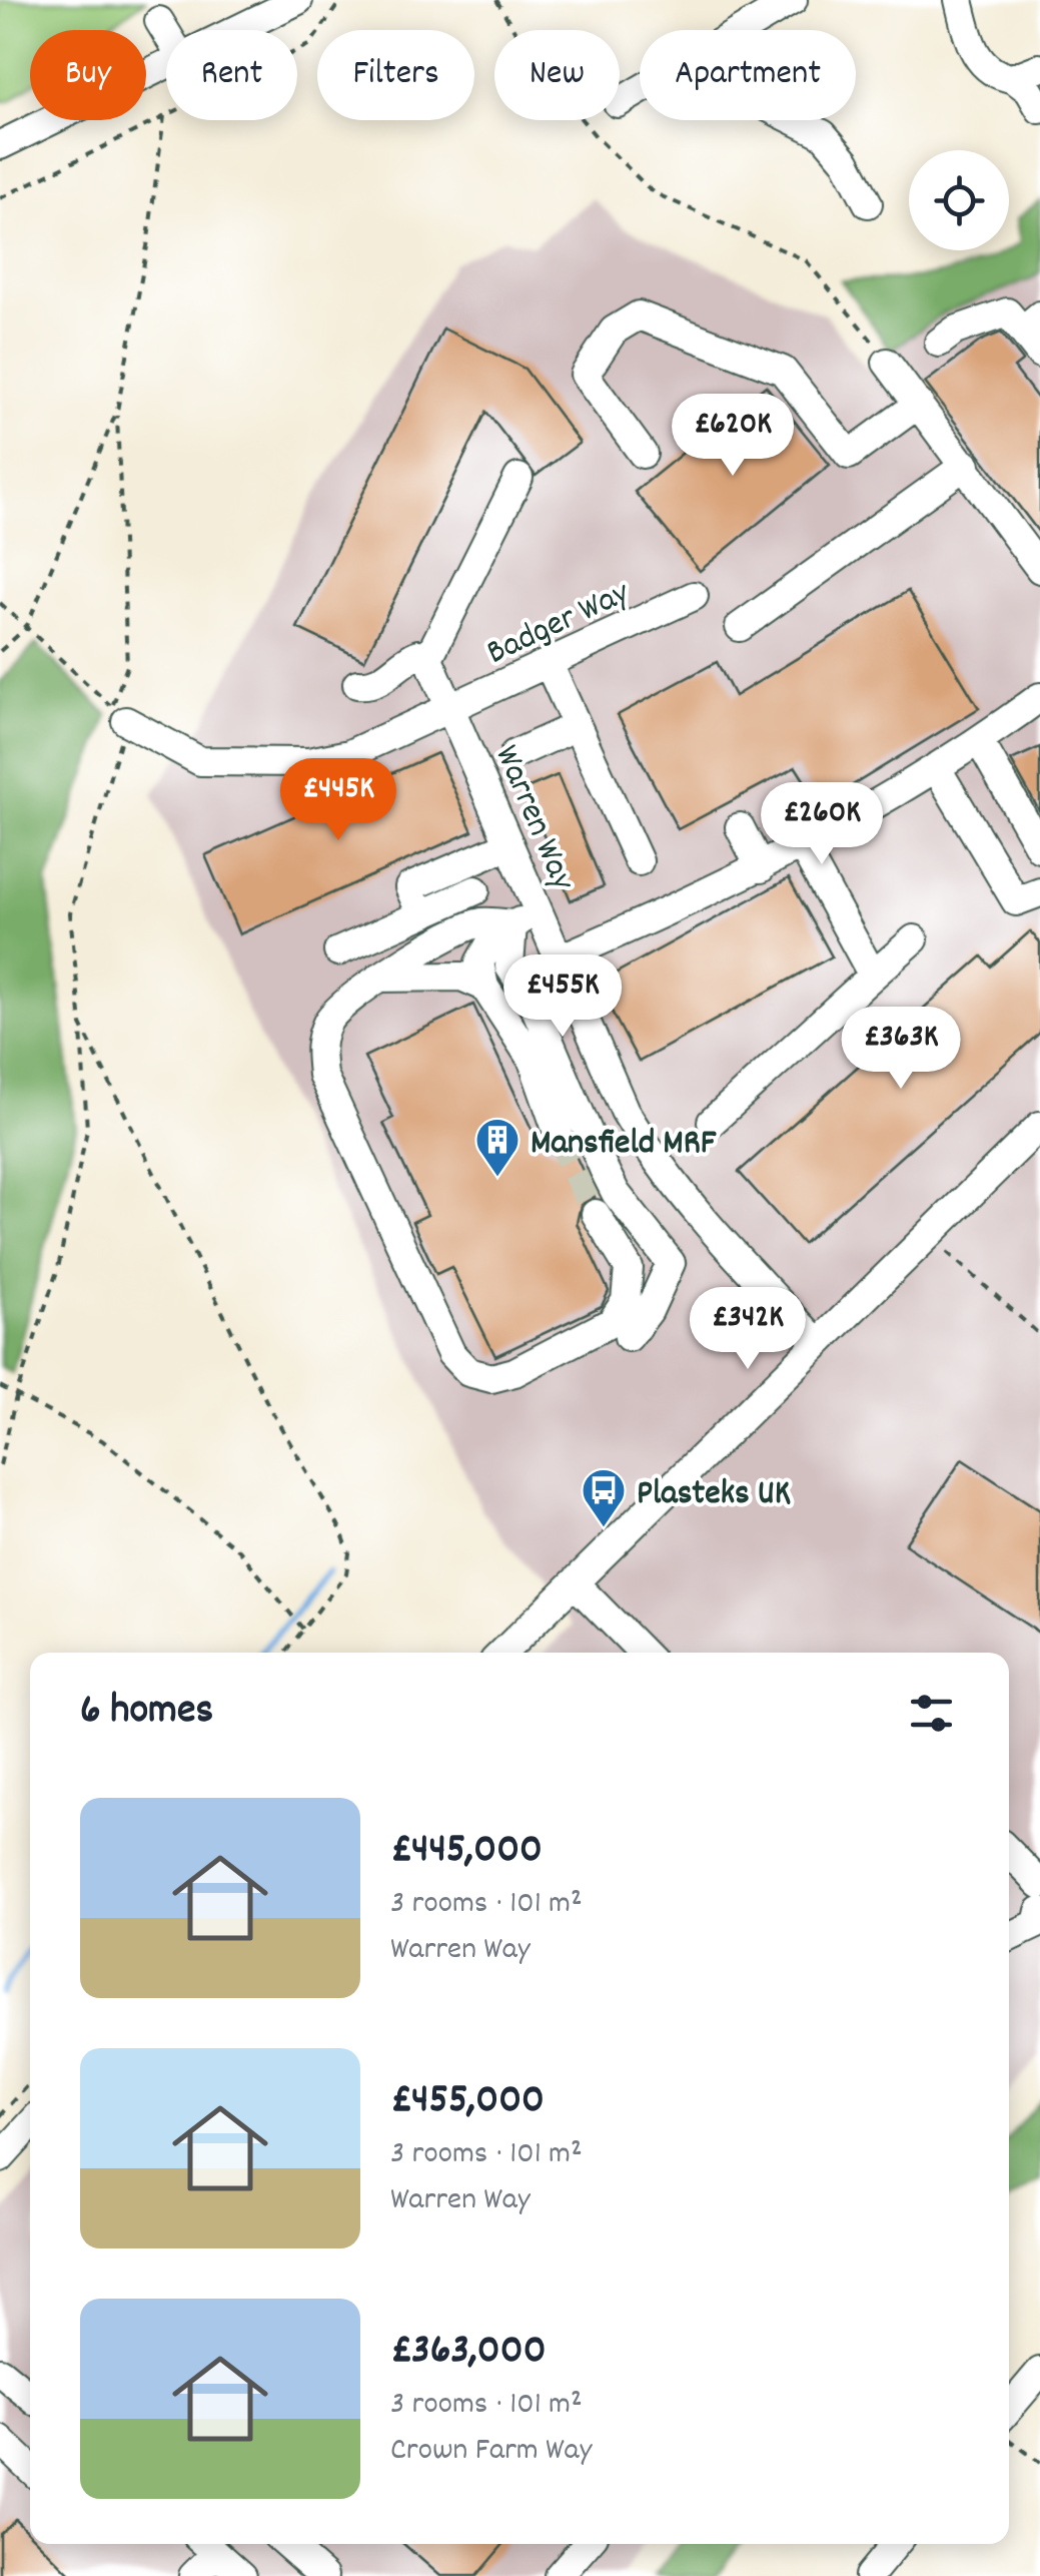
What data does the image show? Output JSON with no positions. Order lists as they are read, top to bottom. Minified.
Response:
{"streets":{"street":["Badger Way","Warren Way"]},"crossings":[["Badger Way","Warren Way"]],"places":{"building":["Mansfield MRF"],"bus stop":["Plasteks UK"]},"page":{"chip":["Buy","Rent","Filters","New","Apartment"],"price":["£620K","£445K","£260K","£455K","£363K","£342K"],"heading":"6 homes","list":[{"name":"£445,000","note":"3 rooms · 101 m² · Warren Way"},{"name":"£455,000","note":"3 rooms · 101 m² · Warren Way"},{"name":"£363,000","note":"3 rooms · 101 m² · Crown Farm Way"}]}}
